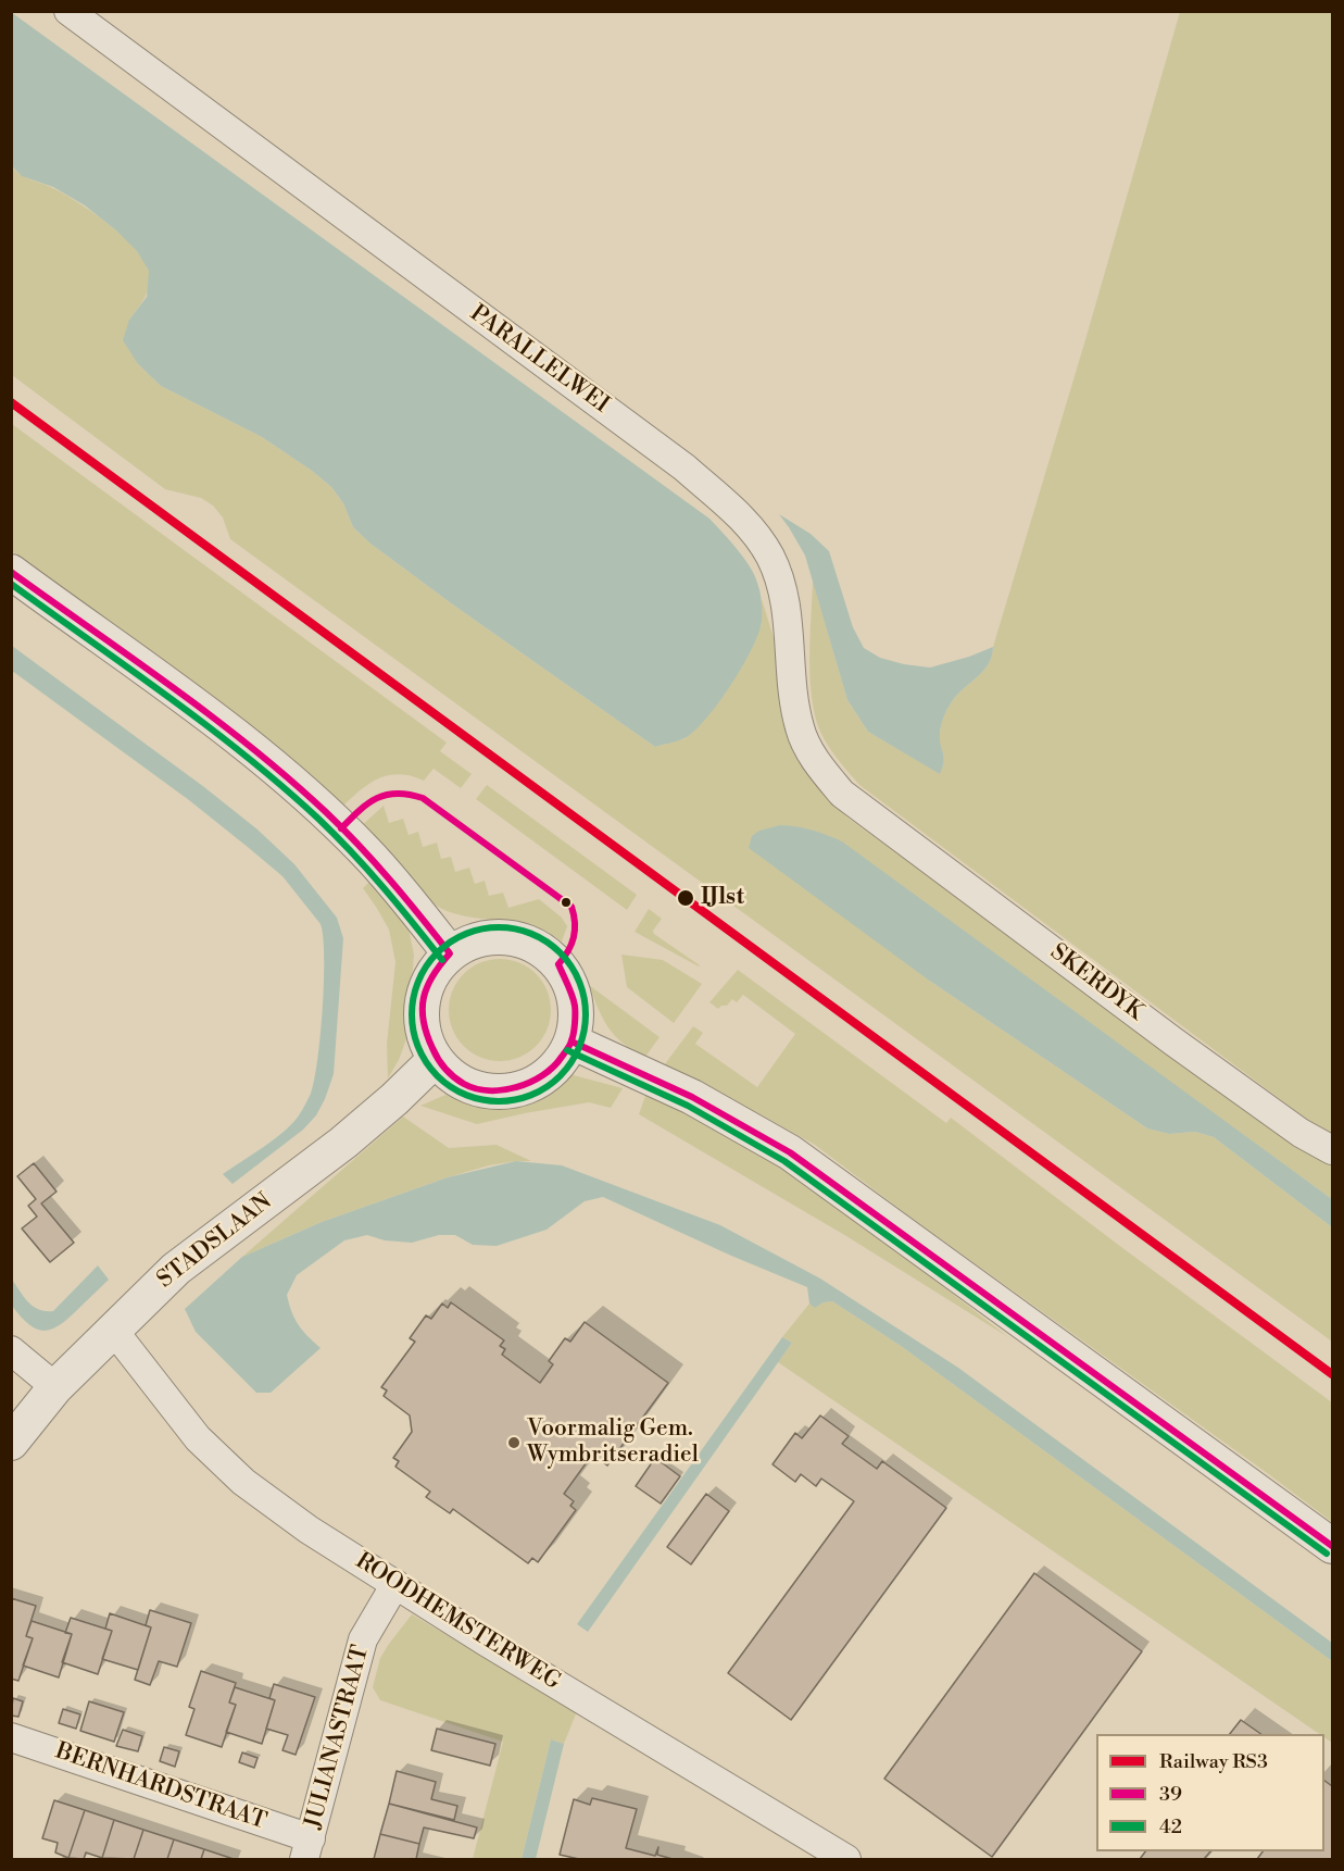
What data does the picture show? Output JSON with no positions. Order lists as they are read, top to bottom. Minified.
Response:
{"streets":{"street":["PARALLELWEI","SKERDYK","STADSLAAN","ROODHEMSTERWEG","JULIANASTRAAT","BERNHARDSTRAAT"]},"crossings":[["PARALLELWEI","SKERDYK"],["STADSLAAN","ROODHEMSTERWEG"],["ROODHEMSTERWEG","JULIANASTRAAT"],["JULIANASTRAAT","BERNHARDSTRAAT"]],"places":["IJlst","Voormalig Gem. Wymbritseradiel"],"lines":["rail line RS3","transit line 39","transit line 42"],"legend":["Railway RS3","39","42"]}
